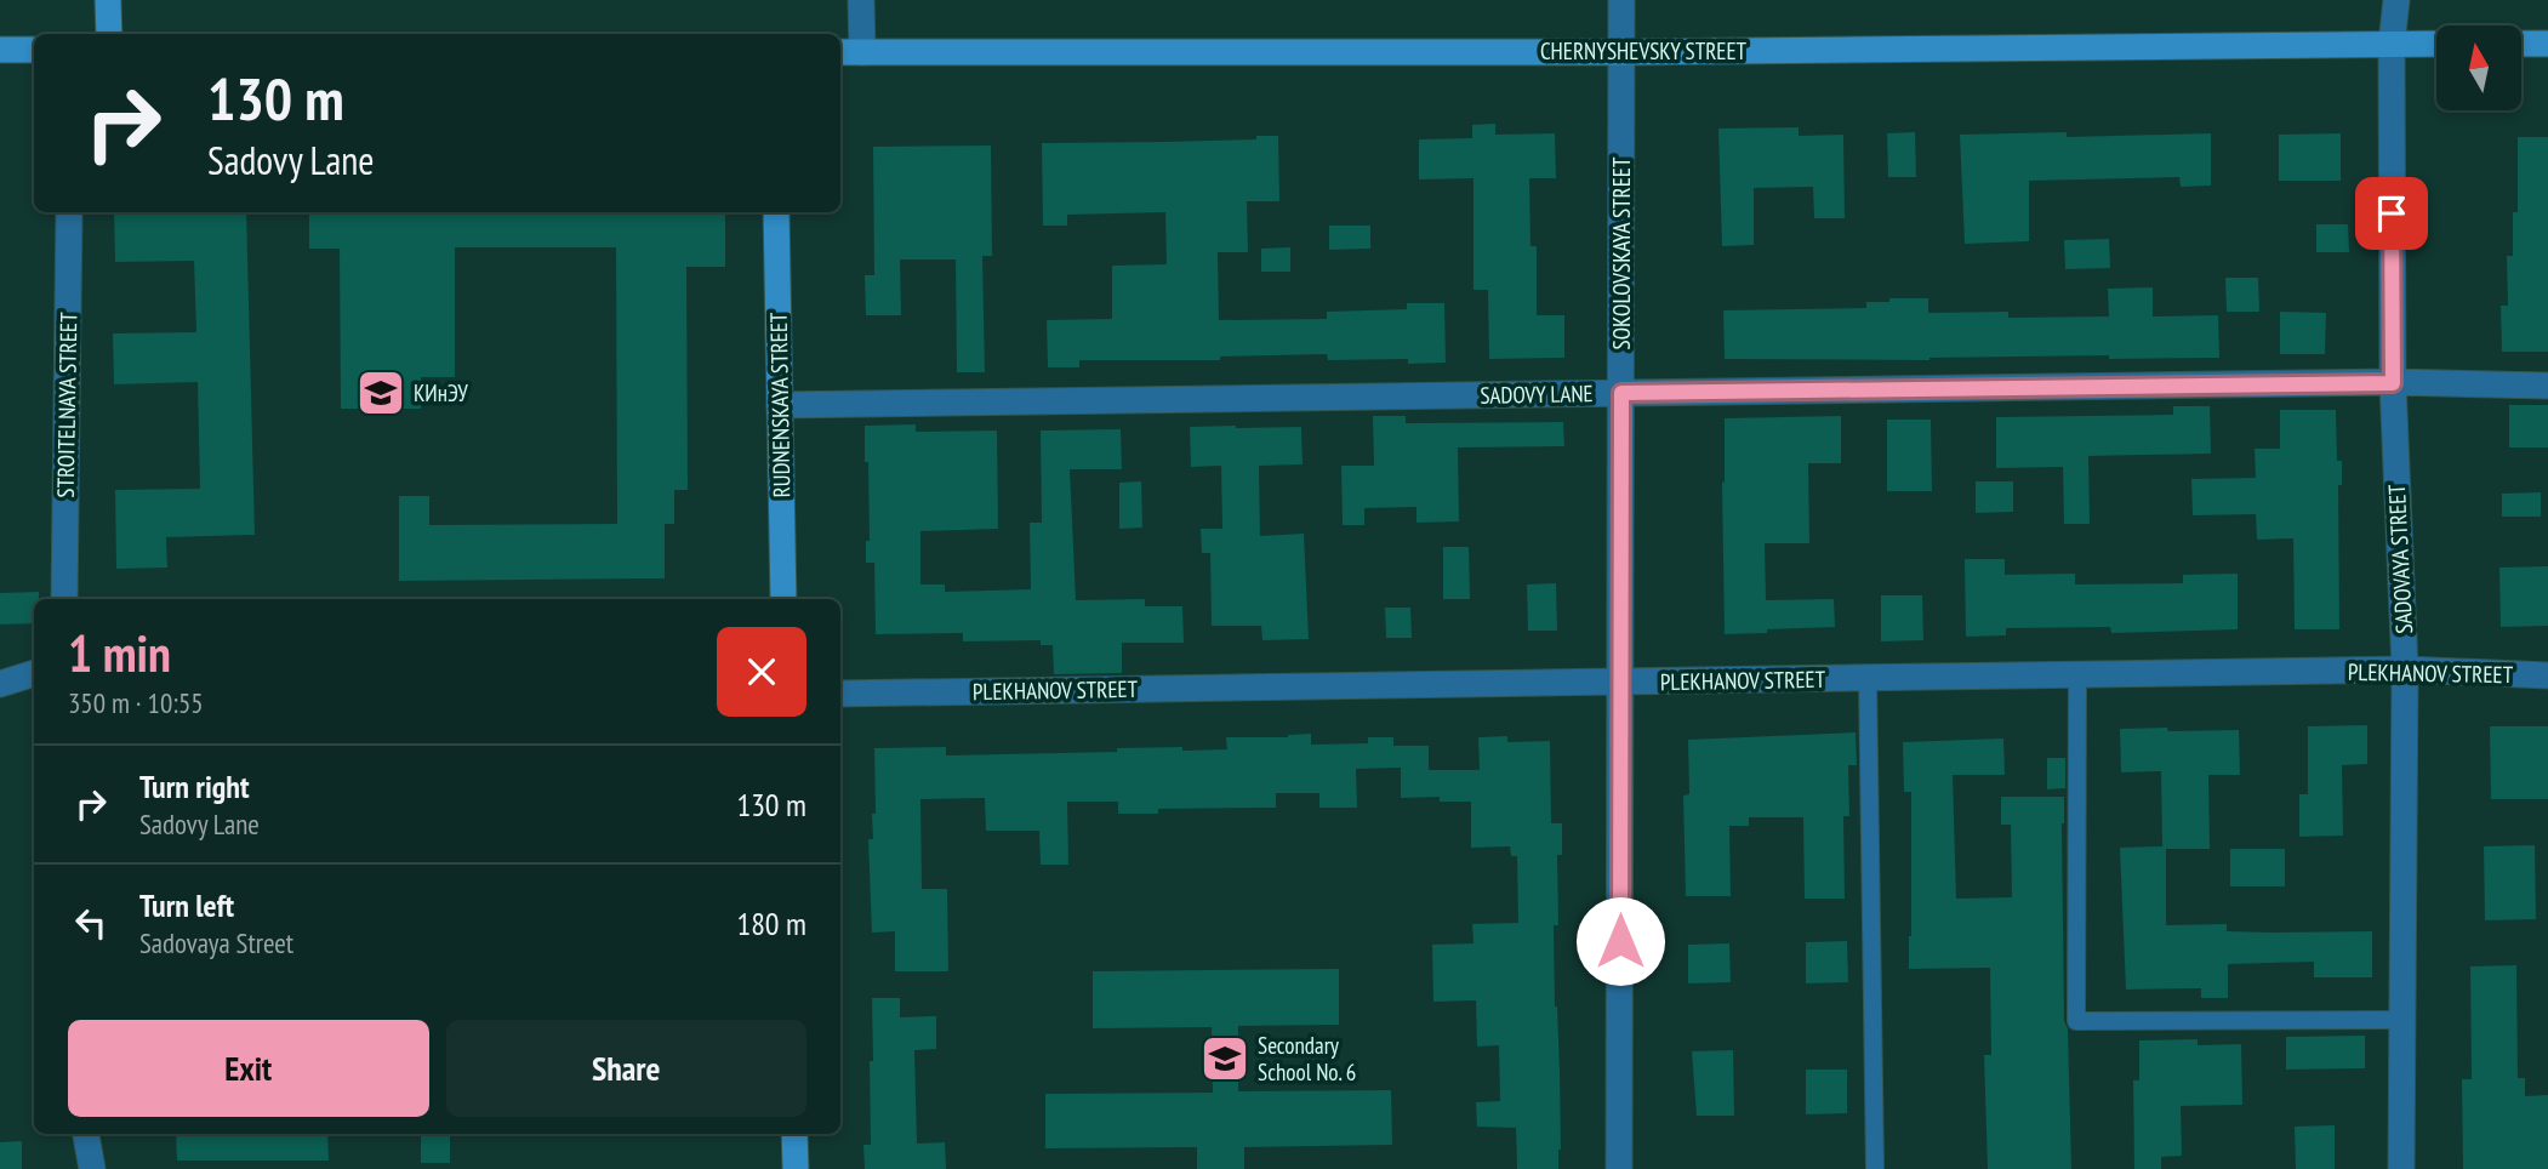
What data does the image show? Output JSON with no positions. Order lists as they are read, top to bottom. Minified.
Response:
{"streets":{"street":["CHERNYSHEVSKY STREET","SOKOLOVSKAYA STREET","SADOVY LANE","STROITELNAYA STREET","RUDNENSKAYA STREET","SADOVAYA STREET","PLEKHANOV STREET"]},"crossings":[["CHERNYSHEVSKY STREET","SOKOLOVSKAYA STREET"],["CHERNYSHEVSKY STREET","SADOVAYA STREET"],["SOKOLOVSKAYA STREET","SADOVY LANE"],["SOKOLOVSKAYA STREET","PLEKHANOV STREET"],["SADOVY LANE","RUDNENSKAYA STREET"],["SADOVY LANE","SADOVAYA STREET"],["SADOVAYA STREET","PLEKHANOV STREET"]],"places":{"school or university":["КИнЭУ","Secondary School No. 6"]},"north":"top","page":{"turn":["130 m","Sadovy Lane"],"heading":["1 min","350 m · 10:55"],"list":[{"name":"Turn right","note":"Sadovy Lane","value":"130 m"},{"name":"Turn left","note":"Sadovaya Street","value":"180 m"}],"buttons":["Exit","Share"]}}
